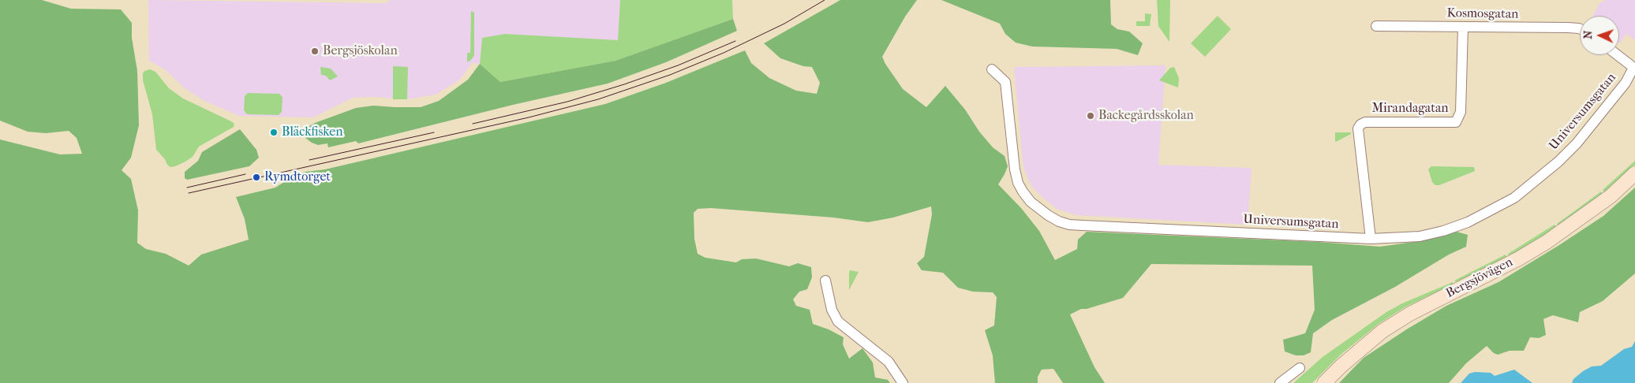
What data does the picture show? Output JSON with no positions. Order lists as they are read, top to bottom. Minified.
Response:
{"streets":{"street":["Kosmosgatan","Mirandagatan","Universumsgatan","Bergsjövägen"]},"crossings":[["Kosmosgatan","Mirandagatan"],["Mirandagatan","Universumsgatan"]],"places":["Bergsjöskolan","Backegårdsskolan","Bläckfisken","Rymdtorget"],"north":"left"}
